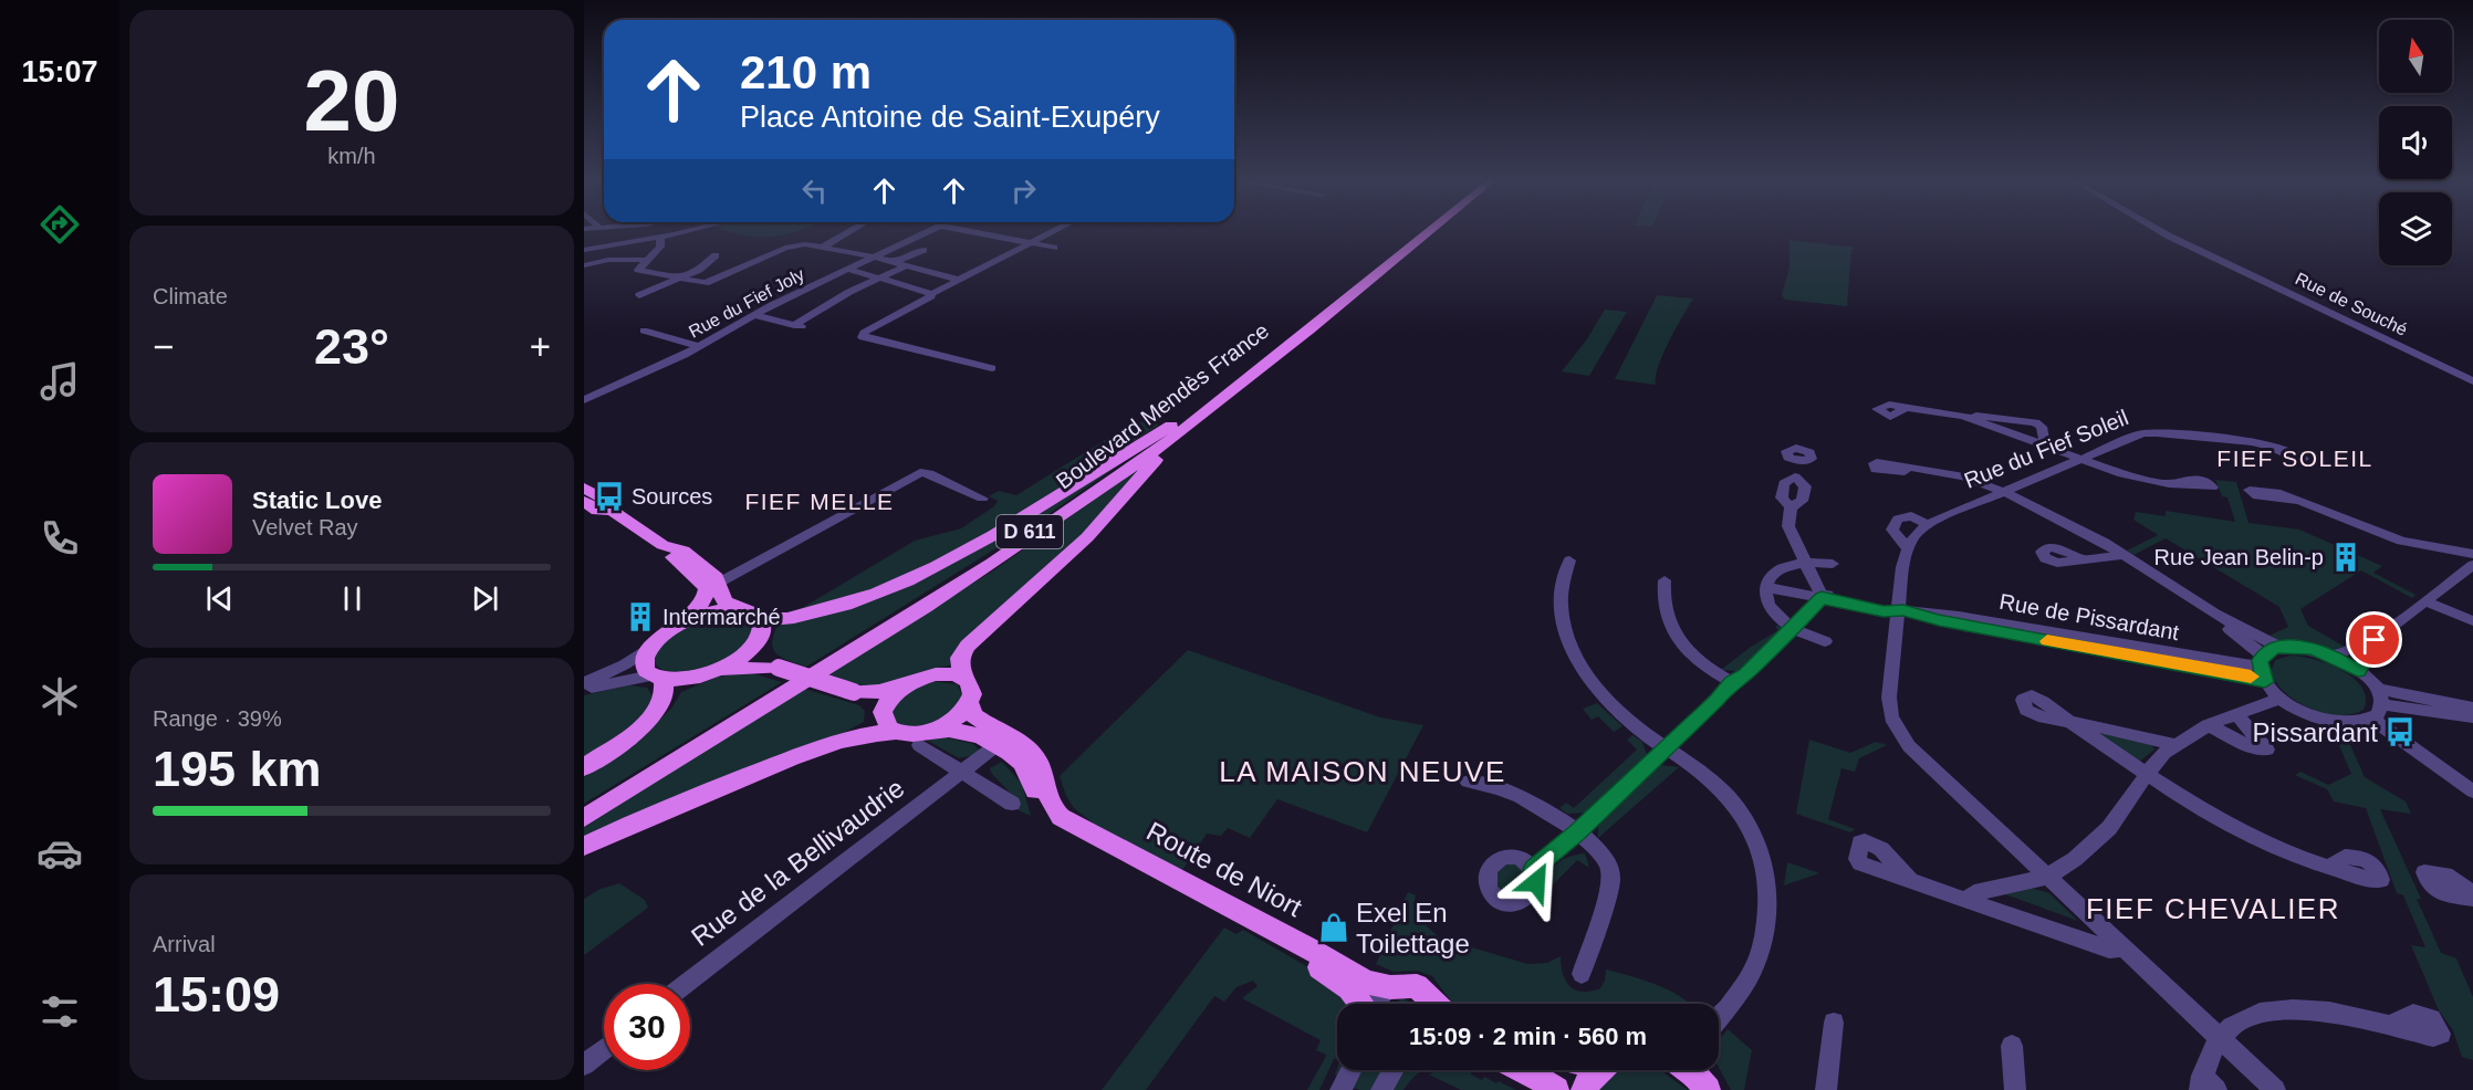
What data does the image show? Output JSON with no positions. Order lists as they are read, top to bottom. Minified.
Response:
{"streets":{"main road":["Boulevard Mendès France","D 611","Route de Niort"],"street":["Rue du Fief Joly","Rue de Souché","Rue du Fief Soleil","Rue de Pissardant","Rue de la Bellivaudrie"]},"crossings":[["Boulevard Mendès France","D 611"],["Rue du Fief Soleil","Rue de Pissardant"],["Rue de la Bellivaudrie","Route de Niort"]],"districts":["FIEF SOLEIL","FIEF MELLE","LA MAISON NEUVE","FIEF CHEVALIER"],"places":{"bus stop":["Sources","Pissardant"],"building":["Rue Jean Belin-p","Intermarché"],"shop":["Exel En Toilettage"]},"north":"top","page":{"tabs":"15:07","tile":[["20","km/h"],"Climate",["Range · 39%","195 km"],["Arrival","15:09"]],"turn":["210 m","Place Antoine de Saint-Exupéry"],"heat":["−","23°","+"],"song":["Static Love","Velvet Ray"],"limit":"30","trip":"15:09 · 2 min · 560 m"}}
